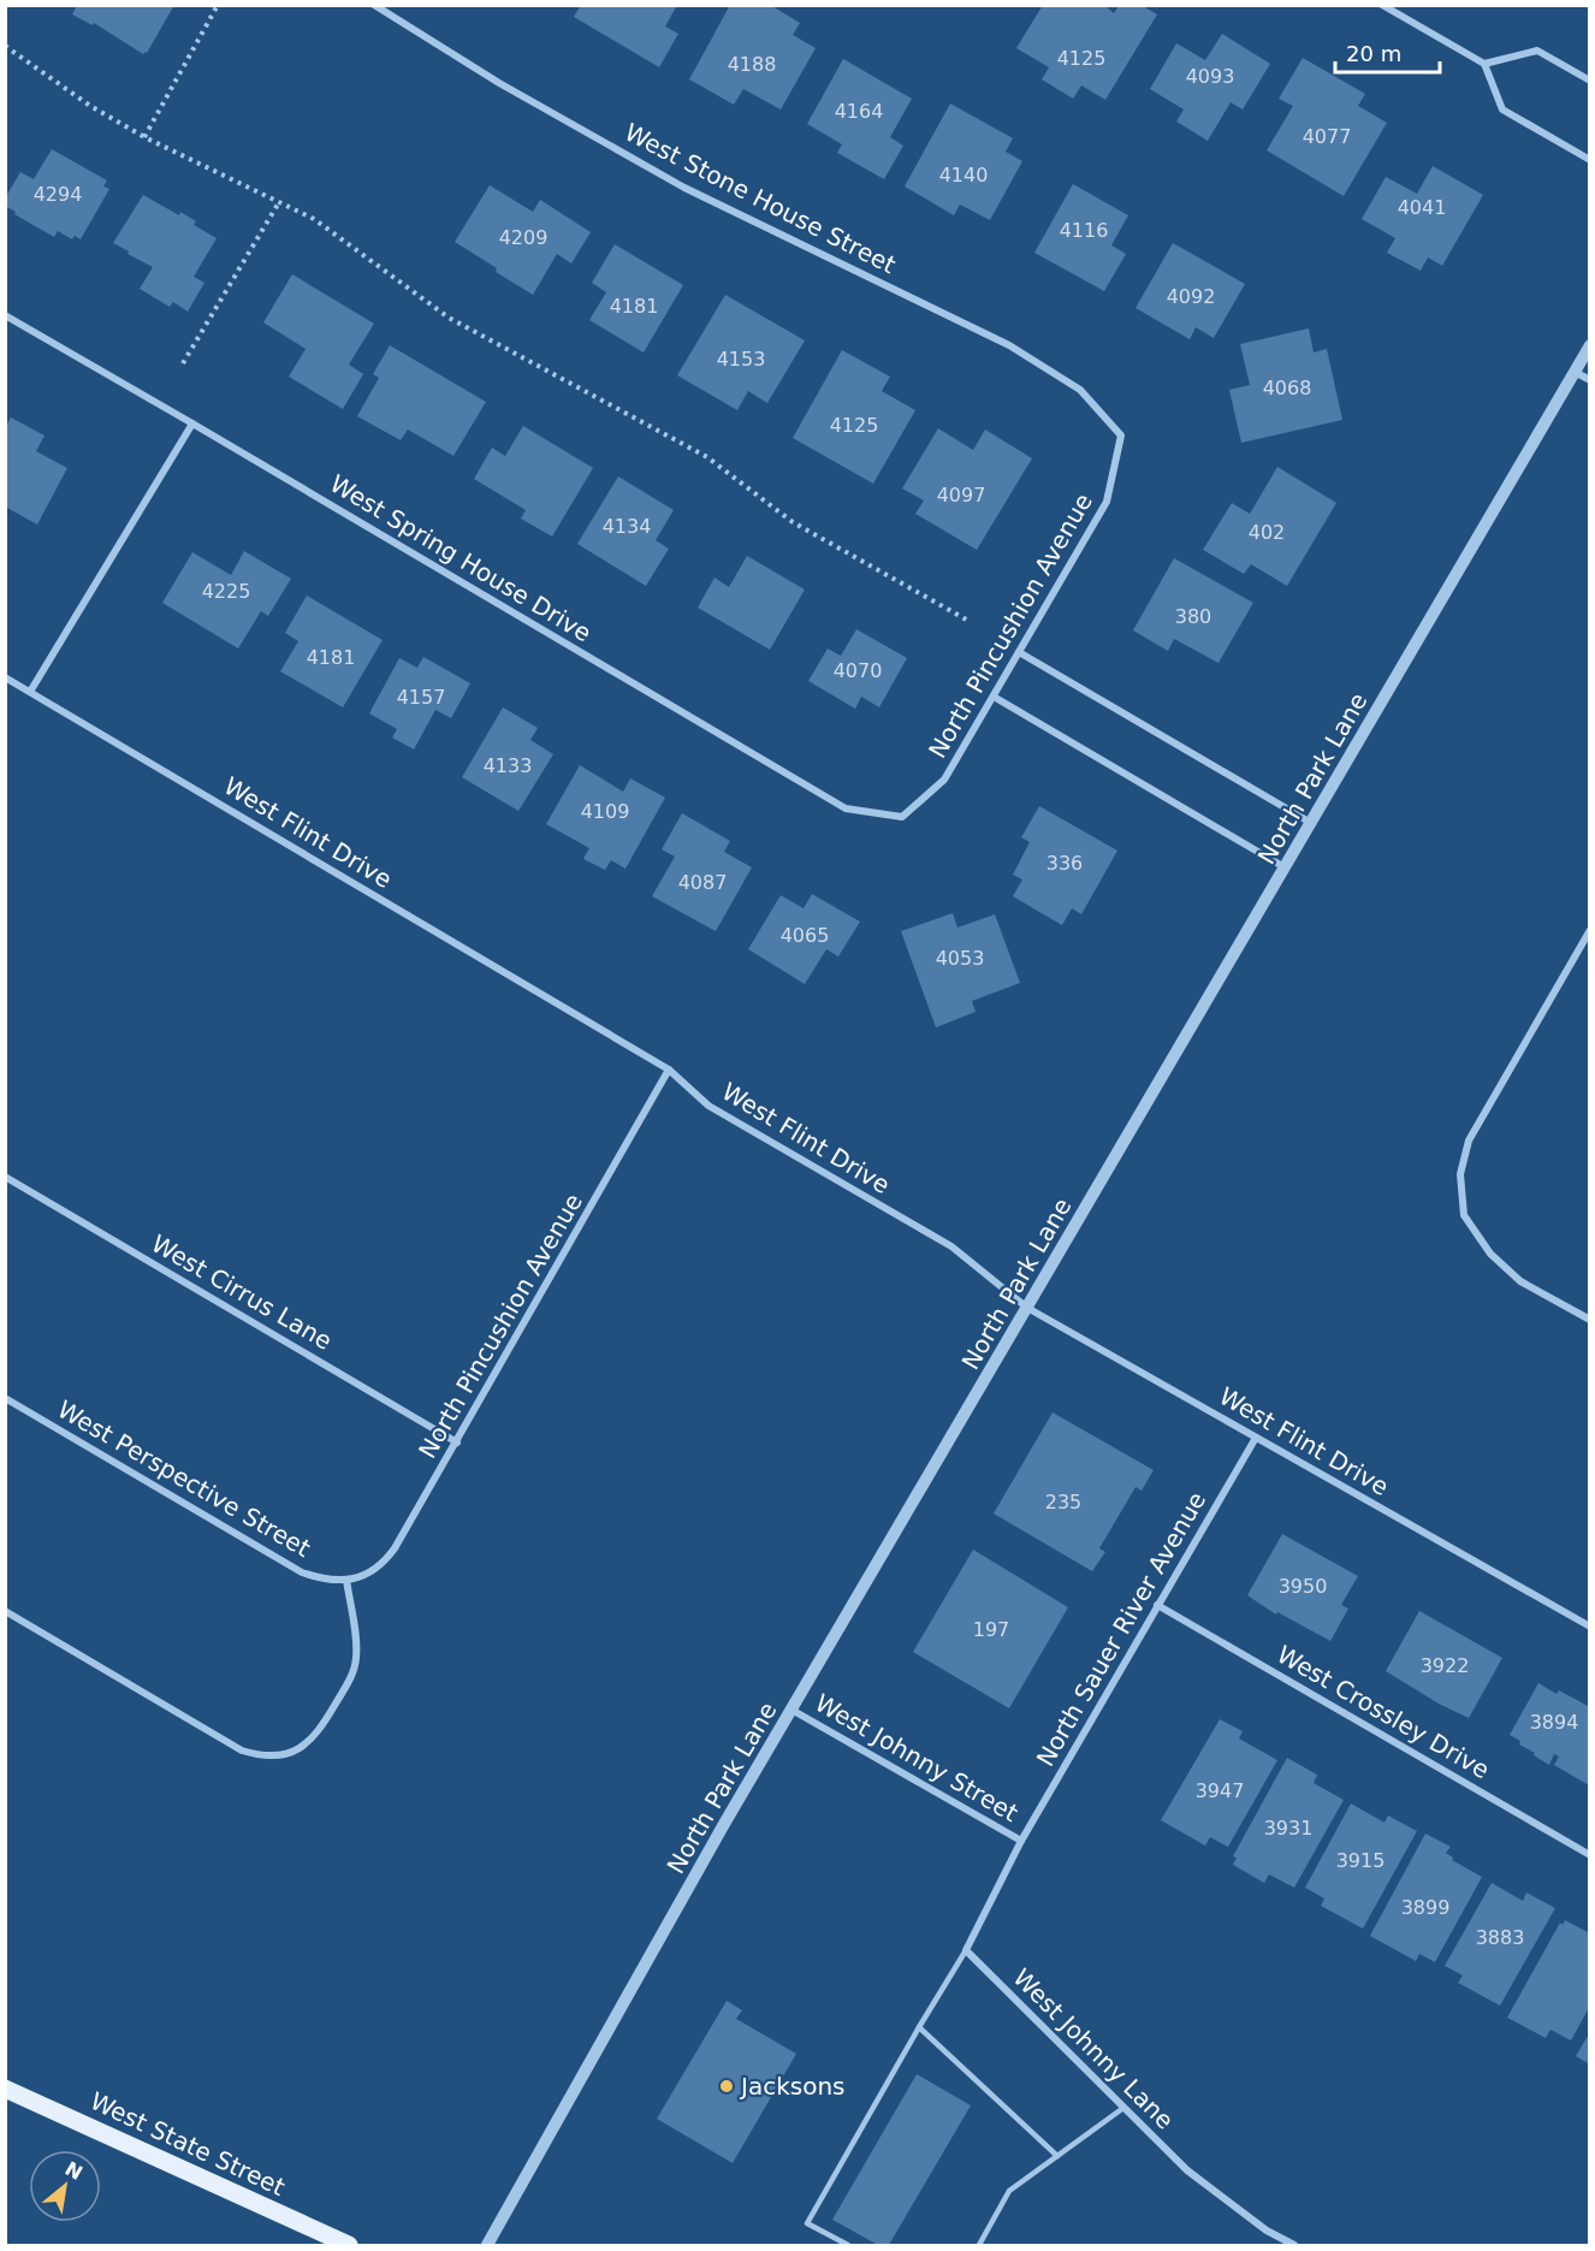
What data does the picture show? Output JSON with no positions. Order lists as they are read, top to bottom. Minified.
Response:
{"streets":{"main road":["West State Street"],"street":["West Stone House Street","West Spring House Drive","North Pincushion Avenue","North Park Lane","West Flint Drive","West Cirrus Lane","West Perspective Street","North Sauer River Avenue","West Crossley Drive","West Johnny Street","West Johnny Lane"]},"crossings":[["West Stone House Street","North Pincushion Avenue"],["West Spring House Drive","North Pincushion Avenue"],["North Pincushion Avenue","West Flint Drive"],["North Pincushion Avenue","West Cirrus Lane"],["North Pincushion Avenue","West Perspective Street"],["North Park Lane","West Flint Drive"],["North Park Lane","West Johnny Street"],["West Flint Drive","North Sauer River Avenue"],["North Sauer River Avenue","West Crossley Drive"],["North Sauer River Avenue","West Johnny Street"]],"places":["Jacksons"],"house_numbers":["4125","4188","4093","4164","4077","4140","4294","4041","4116","4209","4092","4181","4153","4068","4125","4097","4134","402","4225","380","4181","4070","4157","4133","4109","336","4087","4065","4053","235","3950","197","3922","3894","3947","3931","3915","3899","3883"],"scale_bar":"20 m","north":"top right"}
